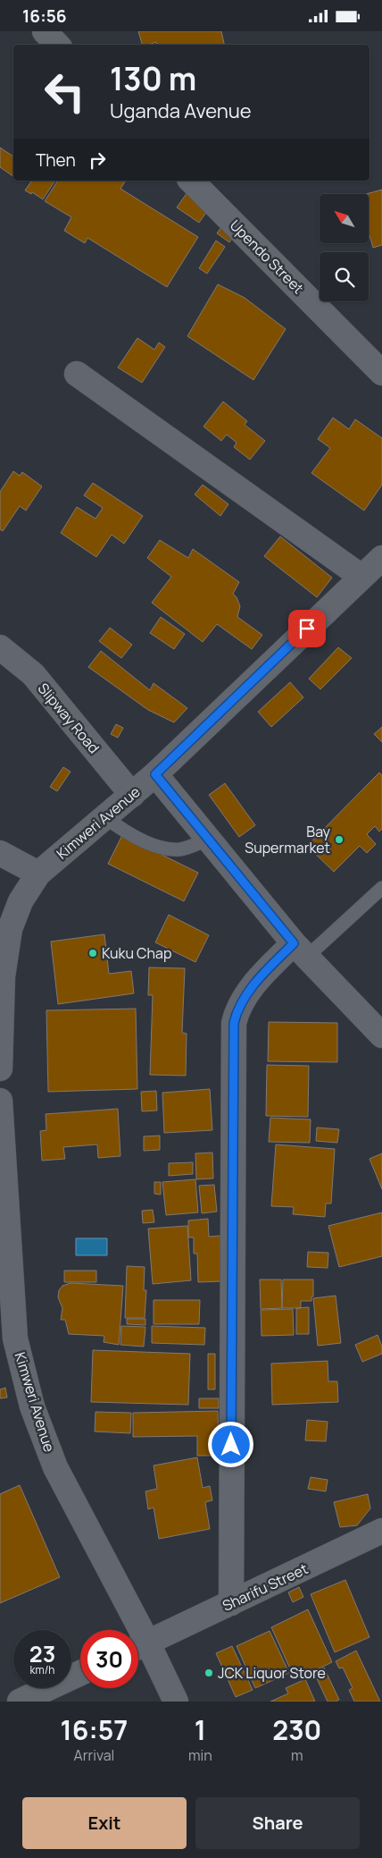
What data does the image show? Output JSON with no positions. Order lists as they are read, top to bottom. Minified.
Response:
{"streets":{"street":["Upendo Street","Slipway Road","Kimweri Avenue","Sharifu Street"]},"crossings":[["Slipway Road","Kimweri Avenue"],["Kimweri Avenue","Sharifu Street"]],"places":["Bay Supermarket","Kuku Chap","JCK Liquor Store"],"north":"top left","page":{"status":"16:56","turn":["130 m","Uganda Avenue"],"then":"Then","speed":"23 km/h","limit":"30","eta":["16:57","Arrival","1","min","230","m"],"buttons":["Exit","Share"]}}
